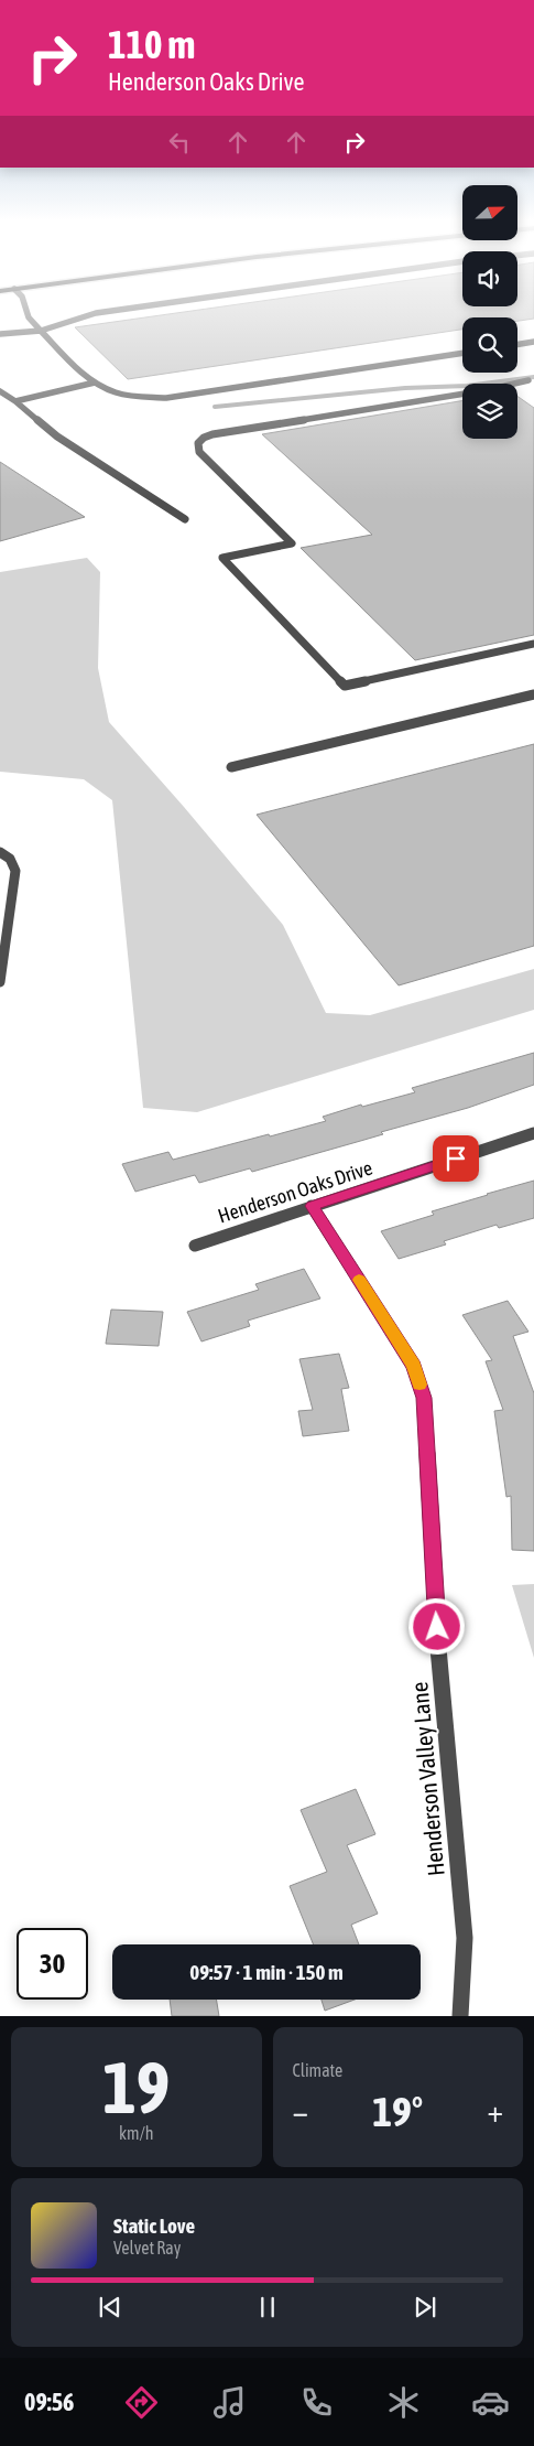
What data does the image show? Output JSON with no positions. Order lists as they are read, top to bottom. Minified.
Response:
{"streets":{"street":["Henderson Oaks Drive","Henderson Valley Lane"]},"crossings":[["Henderson Oaks Drive","Henderson Valley Lane"]],"north":"right","page":{"turn":["110 m","Henderson Oaks Drive"],"limit":"30","trip":"09:57 · 1 min · 150 m","tile":[["19","km/h"],"Climate"],"heat":["−","19°","+"],"song":["Static Love","Velvet Ray"],"tabs":"09:56"}}
